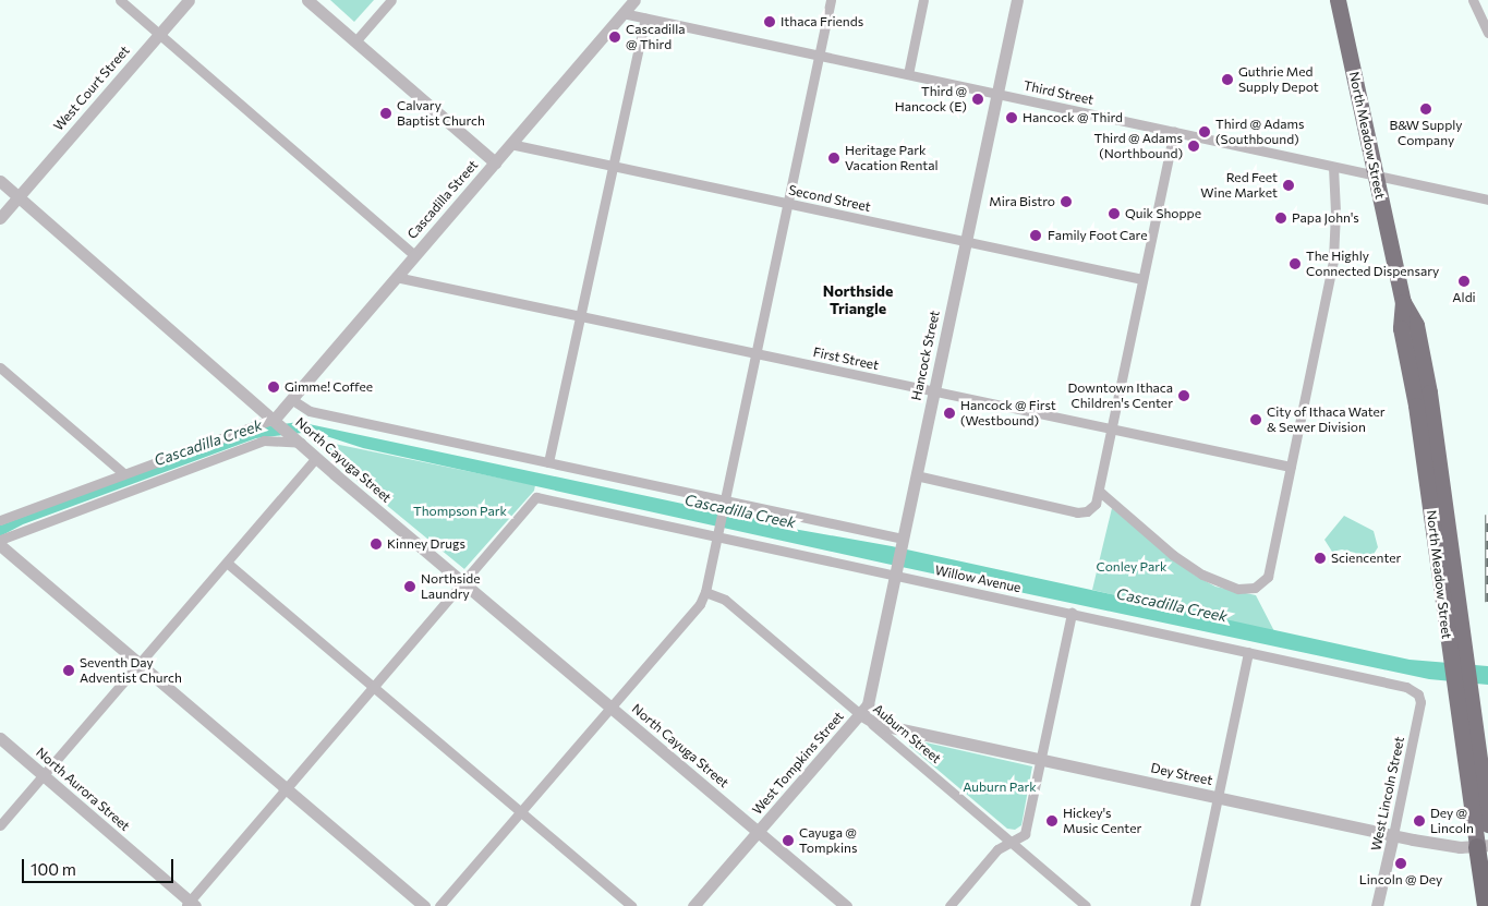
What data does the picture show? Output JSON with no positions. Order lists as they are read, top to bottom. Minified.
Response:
{"streets":{"highway":["North Meadow Street"],"street":["West Court Street","Third Street","Second Street","Cascadilla Street","Hancock Street","First Street","North Cayuga Street","Willow Avenue","Auburn Street","West Tompkins Street","Dey Street","North Aurora Street","West Lincoln Street"]},"crossings":[["West Court Street","North Cayuga Street"],["Third Street","North Meadow Street"],["Third Street","Cascadilla Street"],["Third Street","Hancock Street"],["North Meadow Street","Dey Street"],["Second Street","Cascadilla Street"],["Second Street","Hancock Street"],["Cascadilla Street","First Street"],["Cascadilla Street","North Cayuga Street"],["Hancock Street","First Street"],["Hancock Street","Willow Avenue"],["Hancock Street","Auburn Street"],["Hancock Street","West Tompkins Street"],["North Cayuga Street","Willow Avenue"],["North Cayuga Street","West Tompkins Street"],["Willow Avenue","West Lincoln Street"],["Auburn Street","West Tompkins Street"],["Auburn Street","Dey Street"],["Dey Street","West Lincoln Street"]],"districts":["Northside Triangle"],"water":["Cascadilla Creek"],"parks":["Thompson Park","Conley Park","Auburn Park"],"places":["Ithaca Friends","Cascadilla @ Third","Guthrie Med Supply Depot","Third @ Hancock (E)","B&W Supply Company","Calvary Baptist Church","Hancock @ Third","Third @ Adams (Southbound)","Third @ Adams (Northbound)","Heritage Park Vacation Rental","Red Feet Wine Market","Mira Bistro","Quik Shoppe","Papa John's","Family Foot Care","The Highly Connected Dispensary","Aldi","Gimme! Coffee","Downtown Ithaca Children's Center","Hancock @ First (Westbound)","City of Ithaca Water & Sewer Division","Kinney Drugs","Sciencenter","Northside Laundry","Seventh Day Adventist Church","Hickey's Music Center","Dey @ Lincoln","Cayuga @ Tompkins","Lincoln @ Dey"],"scale_bar":"100 m"}
